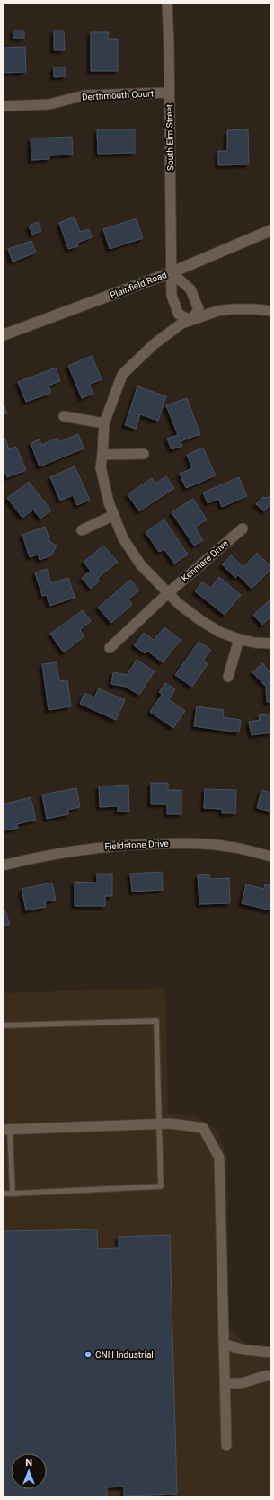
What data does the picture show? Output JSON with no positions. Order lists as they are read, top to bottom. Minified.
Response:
{"streets":{"main road":["Plainfield Road"],"street":["Derthmouth Court","South Elm Street","Kenmare Drive","Fieldstone Drive"]},"crossings":[["Derthmouth Court","South Elm Street"],["South Elm Street","Plainfield Road"]],"places":["CNH Industrial"],"north":"top"}
